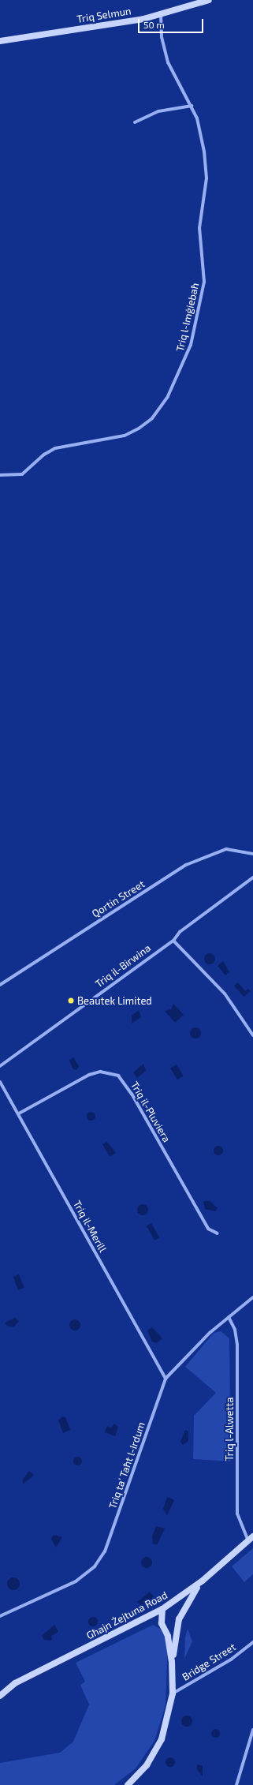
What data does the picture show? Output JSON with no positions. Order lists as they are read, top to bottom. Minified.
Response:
{"streets":{"street":["Triq Selmun","Triq l-Imġiebaħ","Qortin Street","Triq il-Birwina","Triq il-Pluviera","Triq il-Merill","Triq l-Alwetta","Triq ta' Taħt l-Irdum","Għajn Żejtuna Road","Bridge Street"]},"crossings":[["Triq Selmun","Triq l-Imġiebaħ"],["Triq il-Pluviera","Triq il-Merill"],["Triq il-Merill","Triq ta' Taħt l-Irdum"],["Triq l-Alwetta","Triq ta' Taħt l-Irdum"],["Triq l-Alwetta","Għajn Żejtuna Road"]],"places":["Beautek Limited"],"scale_bar":"50 m"}
